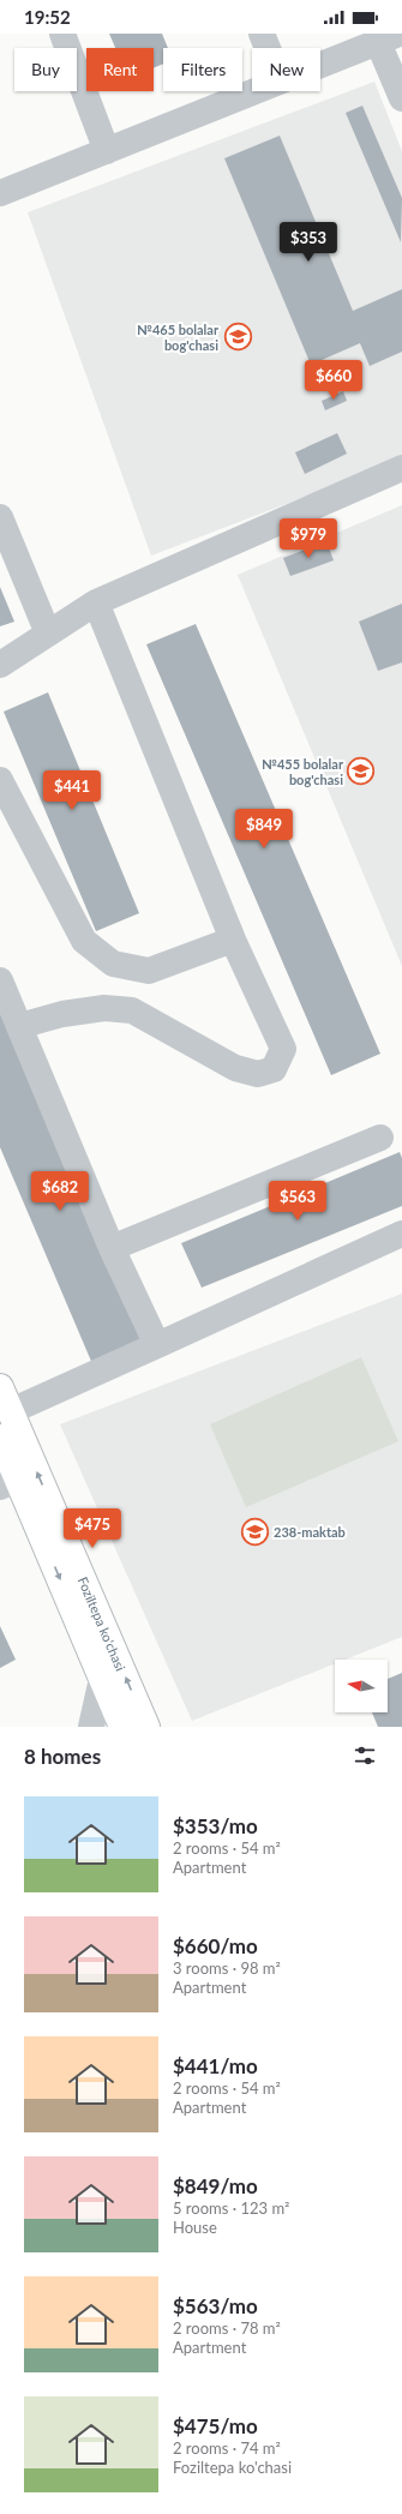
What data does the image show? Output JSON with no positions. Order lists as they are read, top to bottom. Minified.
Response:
{"streets":{"main road":["Foziltepa ko'chasi"]},"places":{"school or university":["№465 bolalar bog'chasi","№455 bolalar bog'chasi","238-maktab"]},"north":"left","page":{"status":"19:52","chip":["Buy","Rent","Filters","New"],"price":["$353","$660","$979","$441","$849","$682","$563","$475"],"heading":"8 homes","list":[{"name":"$353/mo","note":"2 rooms · 54 m² · Apartment"},{"name":"$660/mo","note":"3 rooms · 98 m² · Apartment"},{"name":"$441/mo","note":"2 rooms · 54 m² · Apartment"},{"name":"$849/mo","note":"5 rooms · 123 m² · House"},{"name":"$563/mo","note":"2 rooms · 78 m² · Apartment"},{"name":"$475/mo","note":"2 rooms · 74 m² · Foziltepa ko'chasi"}]}}
